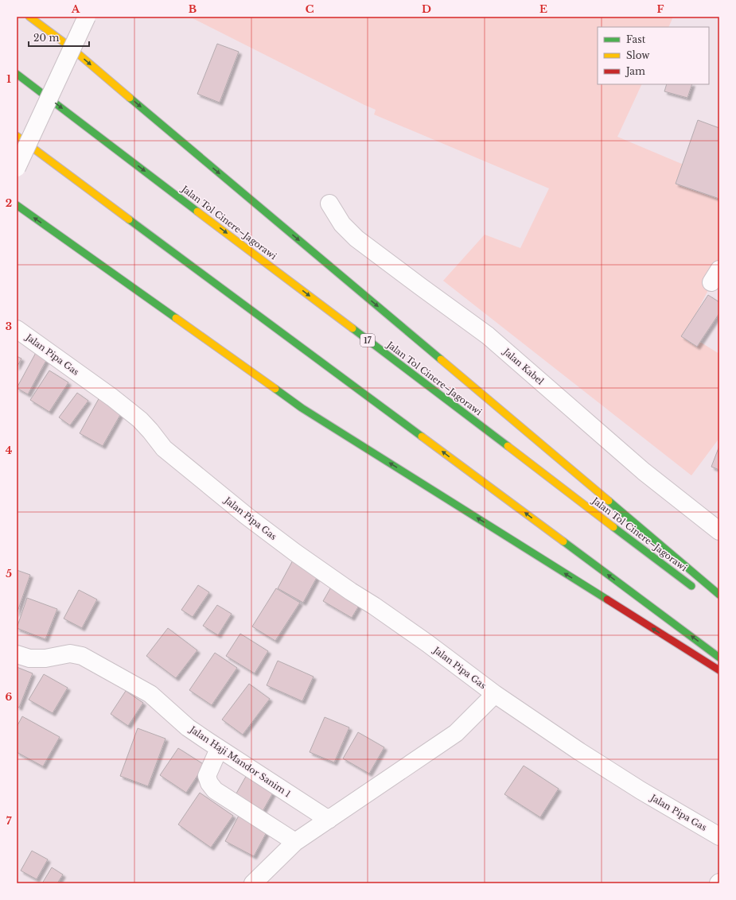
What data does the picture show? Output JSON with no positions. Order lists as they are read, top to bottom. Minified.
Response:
{"streets":{"highway":["Jalan Tol Cinere–Jagorawi","17"],"street":["Jalan Pipa Gas","Jalan Kabel","Jalan Haji Mandor Sanim 1"]},"crossings":[["Jalan Pipa Gas","Jalan Haji Mandor Sanim 1"]],"legend":["Fast","Slow","Jam"],"scale_bar":"20 m","grid":{"columns":["A","B","C","D","E","F"],"rows":["1","2","3","4","5","6","7"]}}
